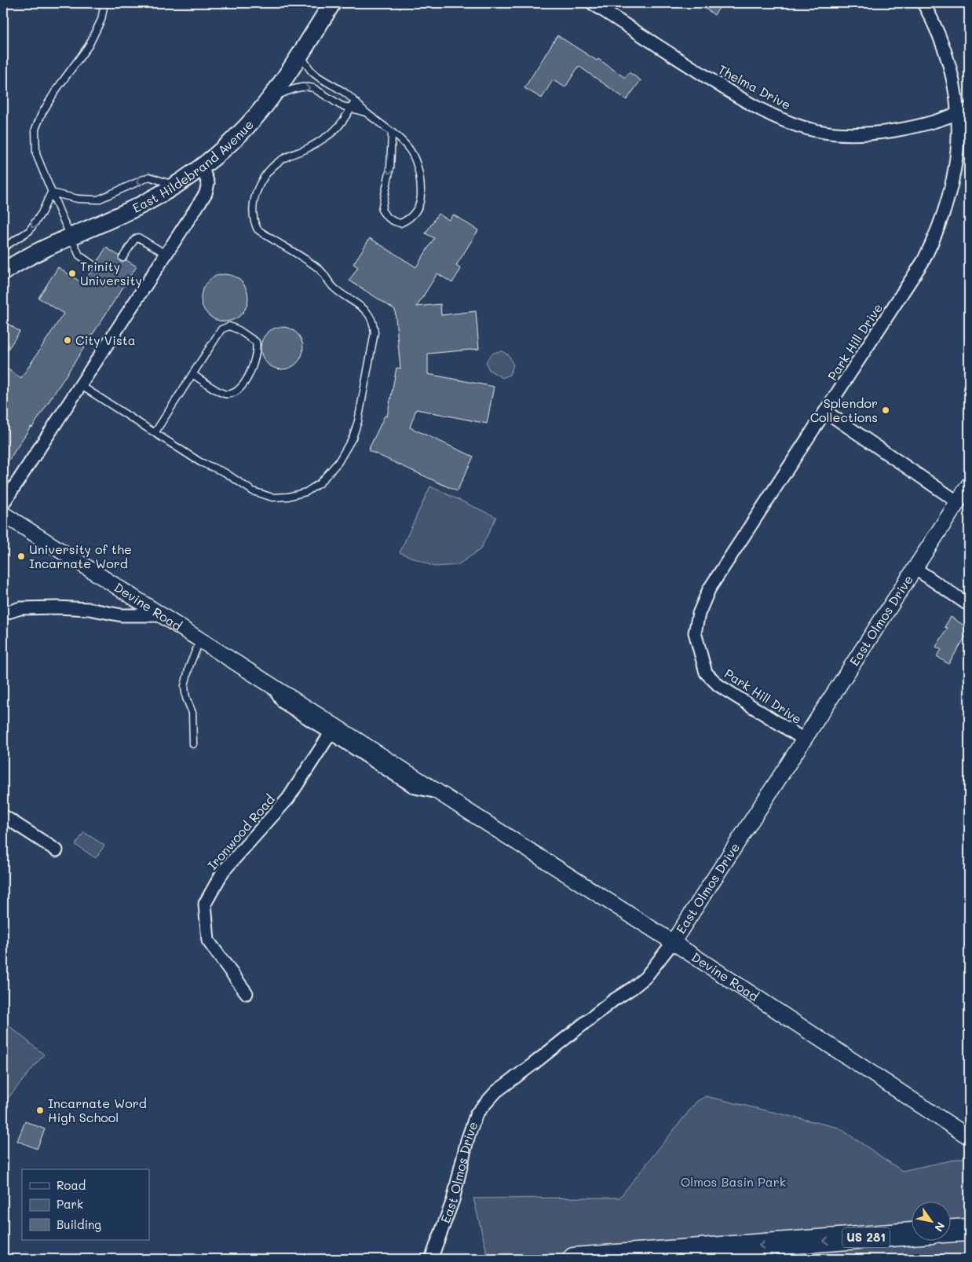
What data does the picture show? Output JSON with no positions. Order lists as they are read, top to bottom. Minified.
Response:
{"streets":{"highway":["US 281"],"main road":["East Hildebrand Avenue"],"street":["Thelma Drive","Park Hill Drive","Devine Road","East Olmos Drive","Ironwood Road"]},"crossings":[["Thelma Drive","Park Hill Drive"],["Park Hill Drive","East Olmos Drive"],["Devine Road","East Olmos Drive"],["Devine Road","Ironwood Road"]],"parks":["Olmos Basin Park"],"places":["Trinity University","City Vista","Splendor Collections","University of the Incarnate Word","Incarnate Word High School"],"legend":["Road","Park","Building"],"north":"bottom right"}
